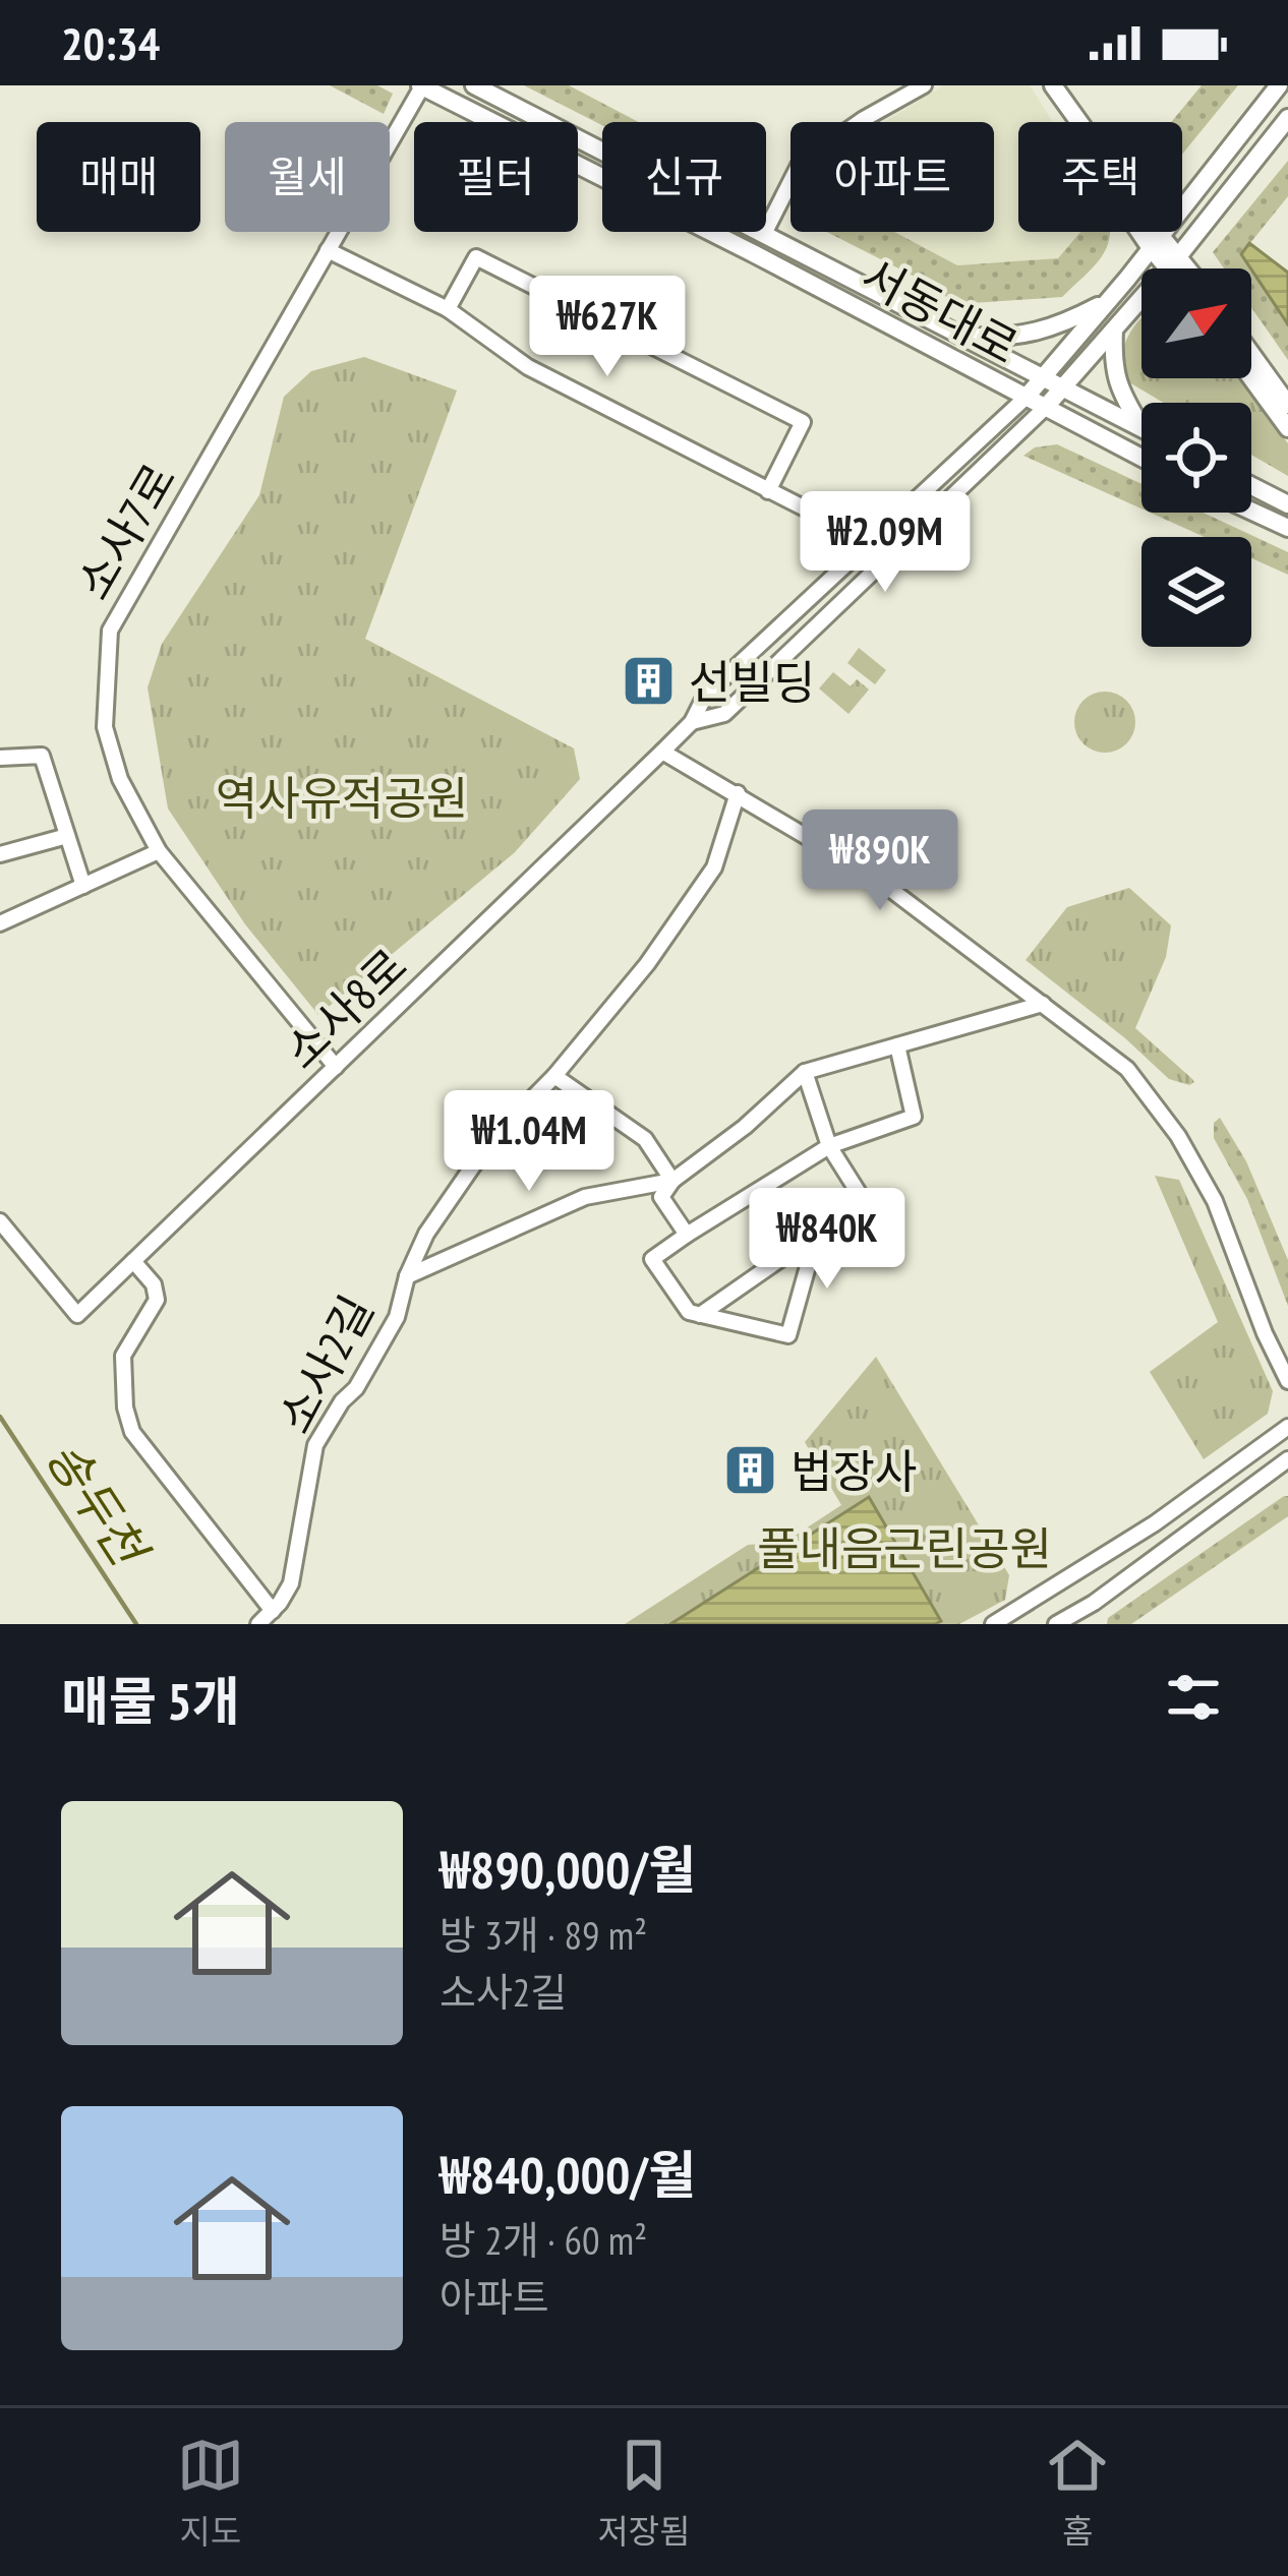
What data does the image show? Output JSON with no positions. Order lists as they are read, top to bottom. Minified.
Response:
{"streets":{"main road":["서동대로"],"street":["소사7로","소사8로","소사2길"]},"crossings":[["서동대로","소사7로"],["소사7로","소사8로"]],"water":["송두천"],"parks":["역사유적공원","풀내음근린공원"],"places":{"building":["선빌딩","법장사"]},"north":"top right","page":{"status":"20:34","chip":["매매","월세","필터","신규","아파트","주택"],"price":["₩627K","₩2.09M","₩890K","₩1.04M","₩840K"],"heading":"매물 5개","list":[{"name":"₩890,000/월","note":"방 3개 · 89 m² · 소사2길"},{"name":"₩840,000/월","note":"방 2개 · 60 m² · 아파트"}],"tabs":["지도","저장됨","홈"]}}
